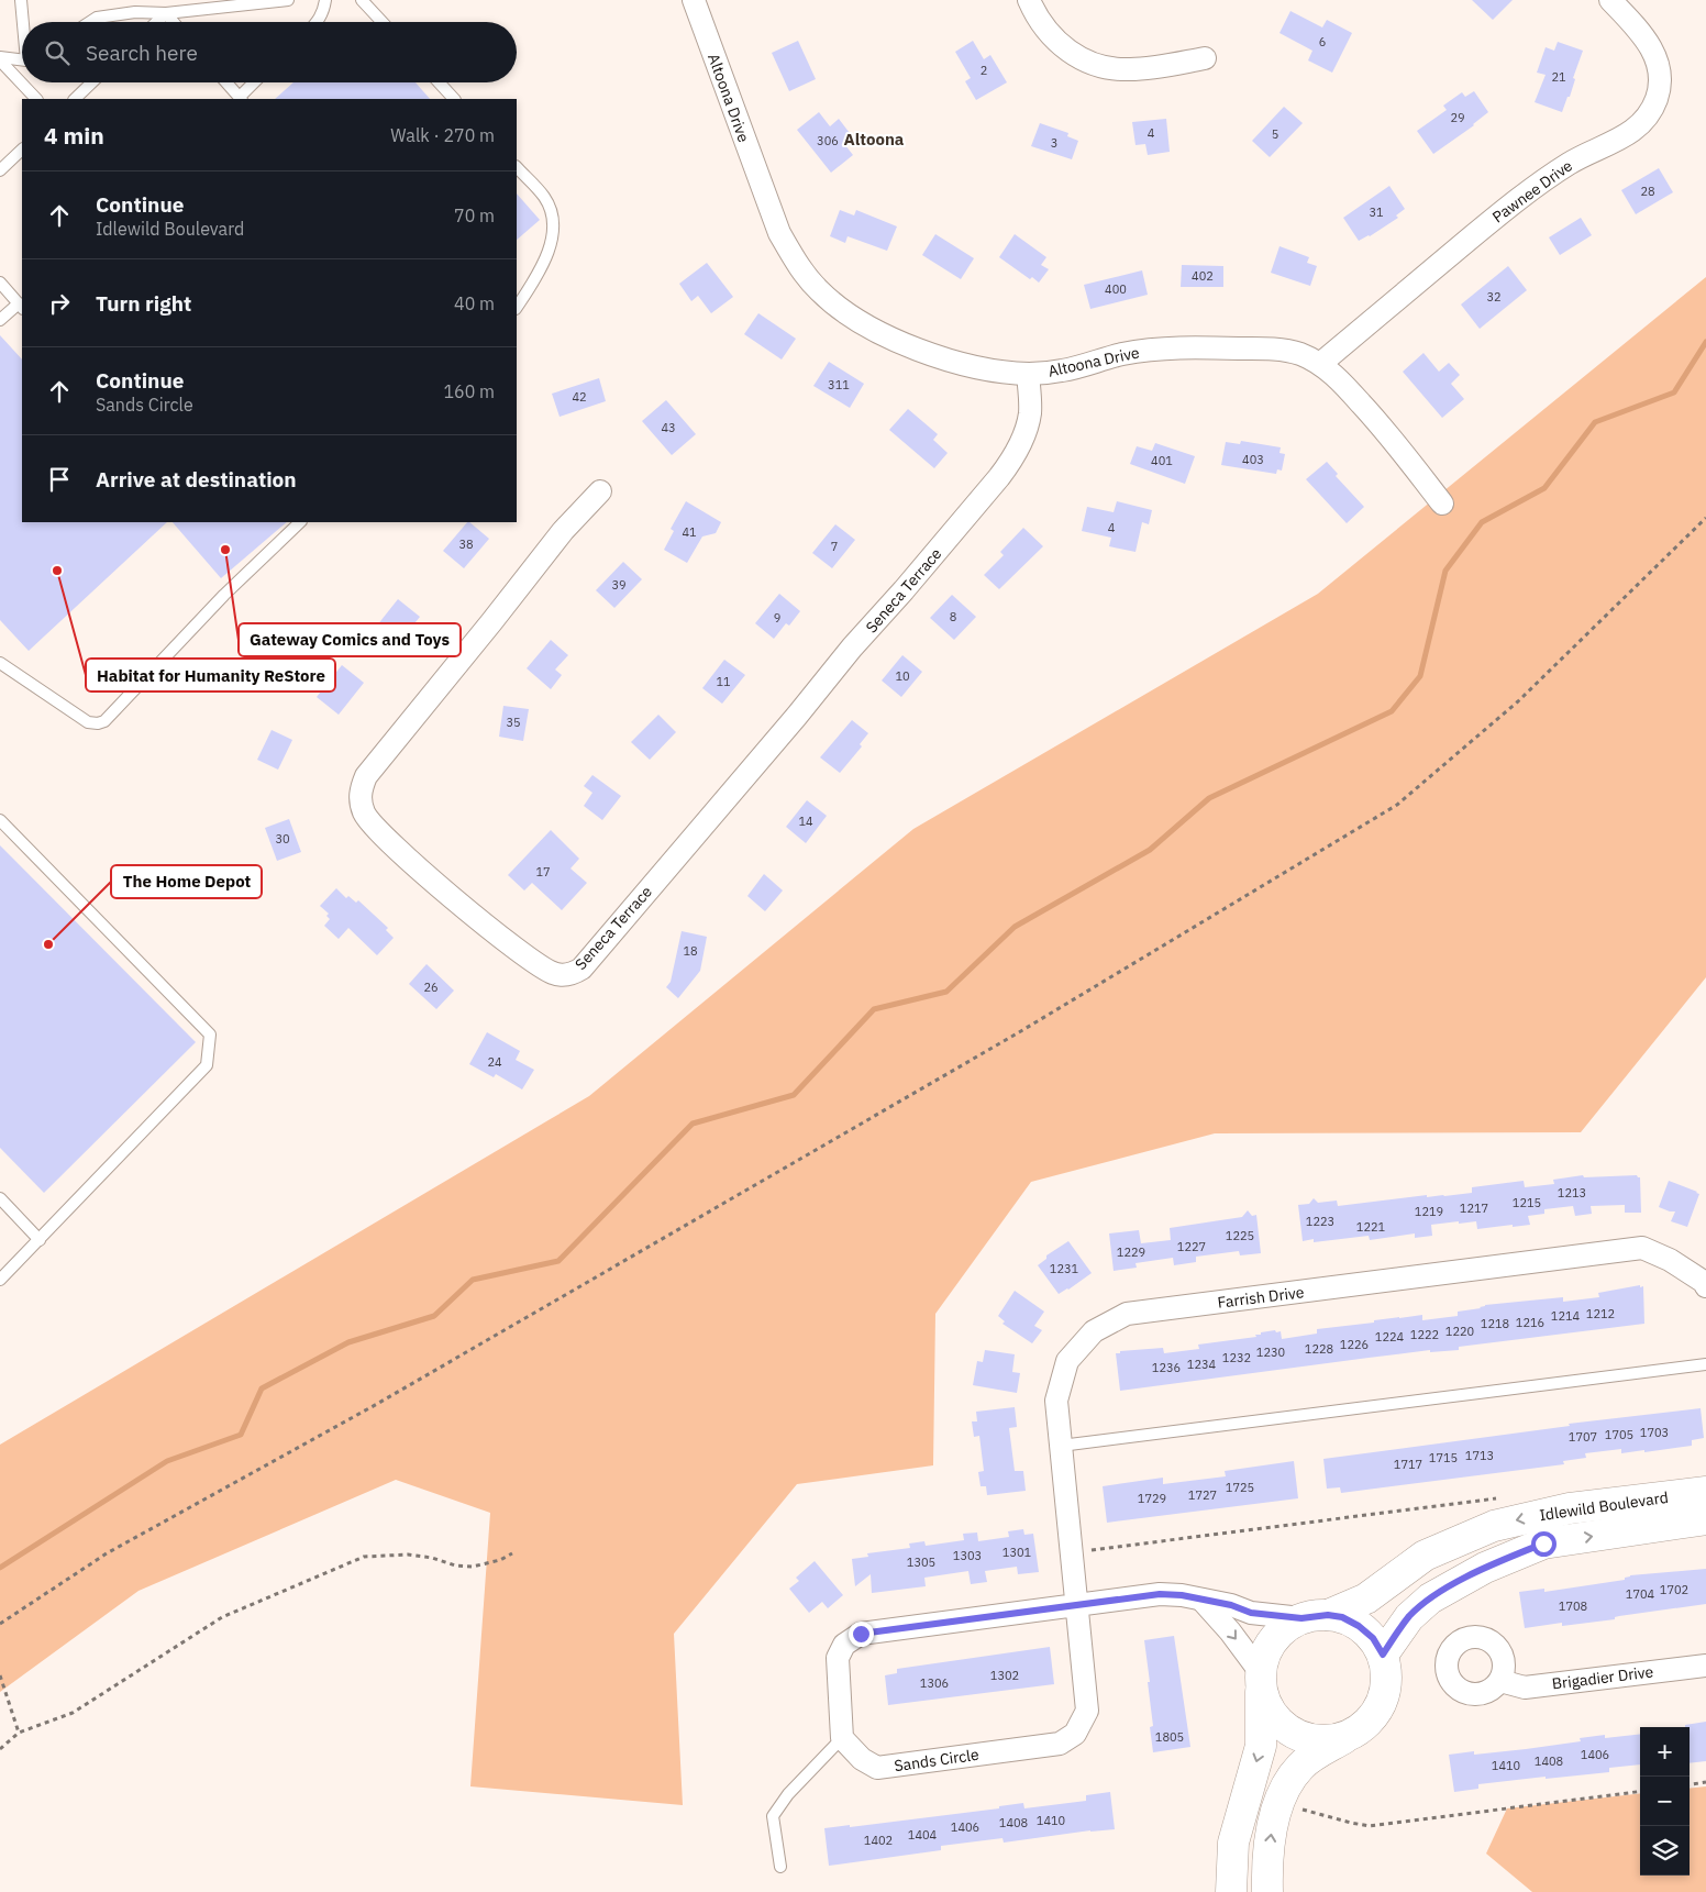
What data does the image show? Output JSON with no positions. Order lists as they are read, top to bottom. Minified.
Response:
{"streets":{"street":["Altoona Drive","Pawnee Drive","Seneca Terrace","Farrish Drive","Idlewild Boulevard","Brigadier Drive","Sands Circle"]},"crossings":[["Altoona Drive","Pawnee Drive"],["Altoona Drive","Seneca Terrace"],["Farrish Drive","Sands Circle"]],"districts":["Altoona"],"places":["Gateway Comics and Toys","Habitat for Humanity ReStore","The Home Depot"],"house_numbers":["6","2","21","29","4","5","306","3","28","31","402","400","32","311","42","43","403","401","4","41","38","7","39","8","9","10","11","35","14","30","17","18","26","24","1213","1215","1217","1219","1223","1221","1225","1227","1229","1231","1212","1214","1216","1218","1220","1222","1224","1226","1228","1230","1232","1234","1236","1703","1705","1707","1713","1715","1717","1725","1727","1729","1301","1303","1305","1702","1704","1708","1302","1306","1805","1406","1408","1410","1410","1408","1406","1404","1402"],"page":{"search":"Search here","heading":["4 min","Walk · 270 m"],"list":[["Continue","Idlewild Boulevard","70 m"],["Turn right","40 m"],["Continue","Sands Circle","160 m"],"Arrive at destination"],"map_buttons":["+","−"]}}
